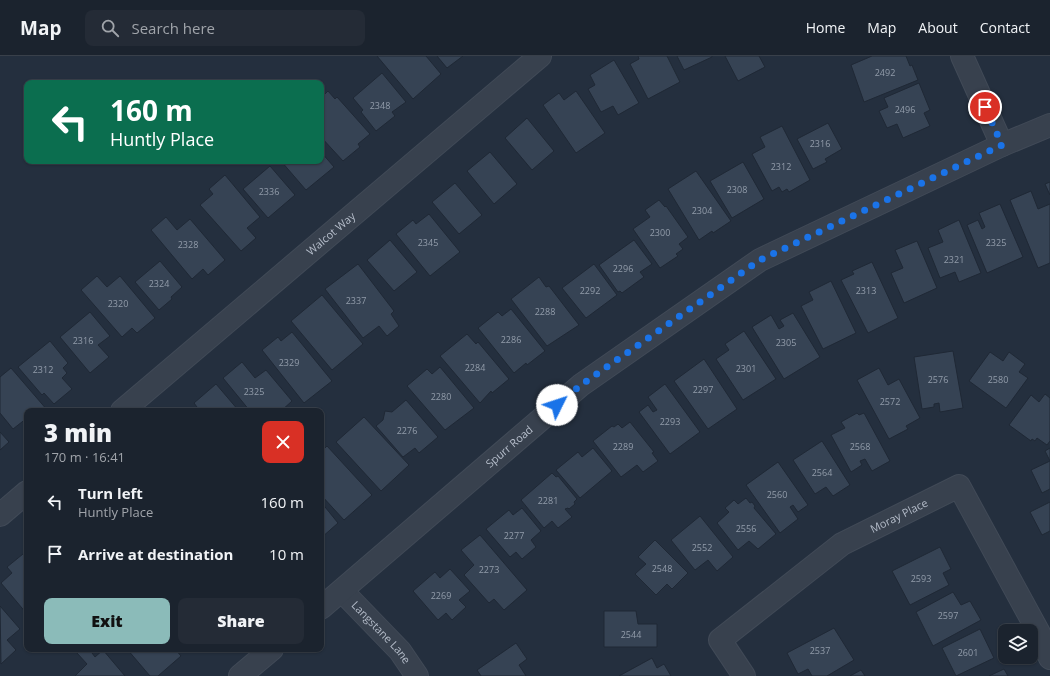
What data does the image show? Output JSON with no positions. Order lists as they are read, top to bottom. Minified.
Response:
{"streets":{"street":["Walcot Way","Spurr Road","Moray Place","Langstane Lane"]},"crossings":[["Spurr Road","Langstane Lane"]],"house_numbers":["2492","2348","2496","2316","2312","2308","2336","2304","2300","2345","2325","2328","2321","2296","2324","2292","2313","2337","2320","2288","2286","2316","2305","2329","2284","2301","2312","2576","2580","2297","2325","2280","2572","2293","2276","2289","2568","2564","2560","2281","2556","2277","2552","2548","2273","2593","2269","2597","2544","2537","2601"],"page":{"header":"Map","search":"Search here","nav":["Home","Map","About","Contact"],"turn":["160 m","Huntly Place"],"heading":["3 min","170 m · 16:41"],"list":[{"name":"Turn left","note":"Huntly Place","value":"160 m"},{"name":"Arrive at destination","value":"10 m"}],"buttons":["Exit","Share"]}}
